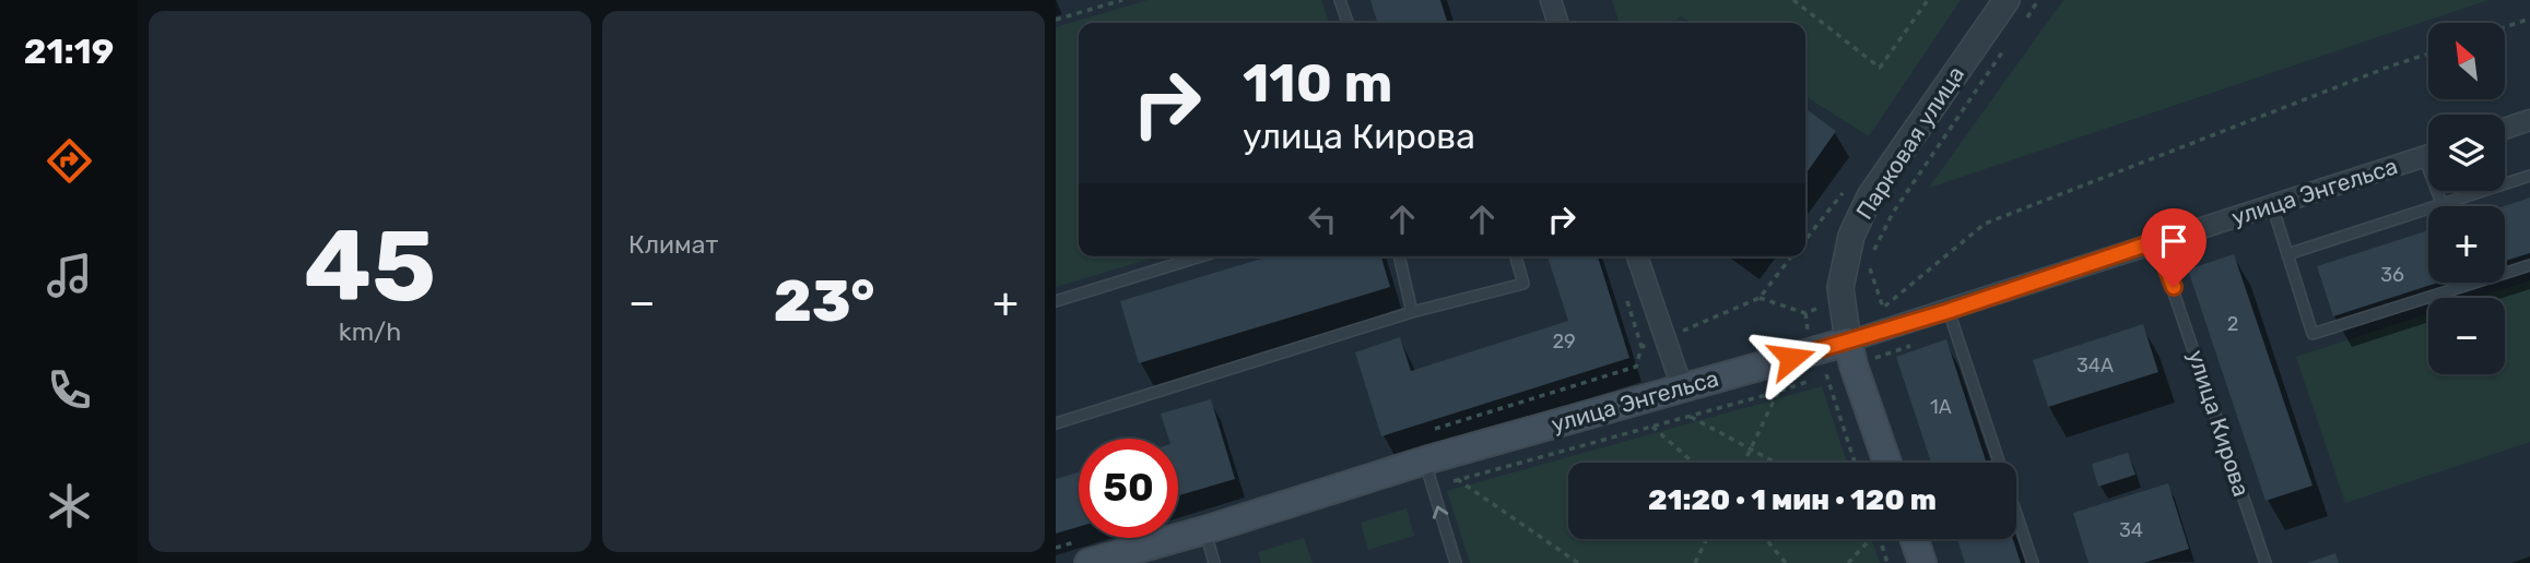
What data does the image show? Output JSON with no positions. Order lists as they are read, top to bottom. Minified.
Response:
{"streets":{"main road":["улица Энгельса"],"street":["Парковая улица"],"lane":["улица Кирова"]},"crossings":[["Парковая улица","улица Энгельса"],["улица Энгельса","улица Кирова"]],"house_numbers":["36","2","29","34А","1А","34"],"north":"top left","page":{"tabs":"21:19","tile":[["45","km/h"],"Климат"],"map_buttons":["+","−"],"turn":["110 m","улица Кирова"],"heat":["−","23°","+"],"limit":"50","trip":"21:20 · 1 мин · 120 m"}}
